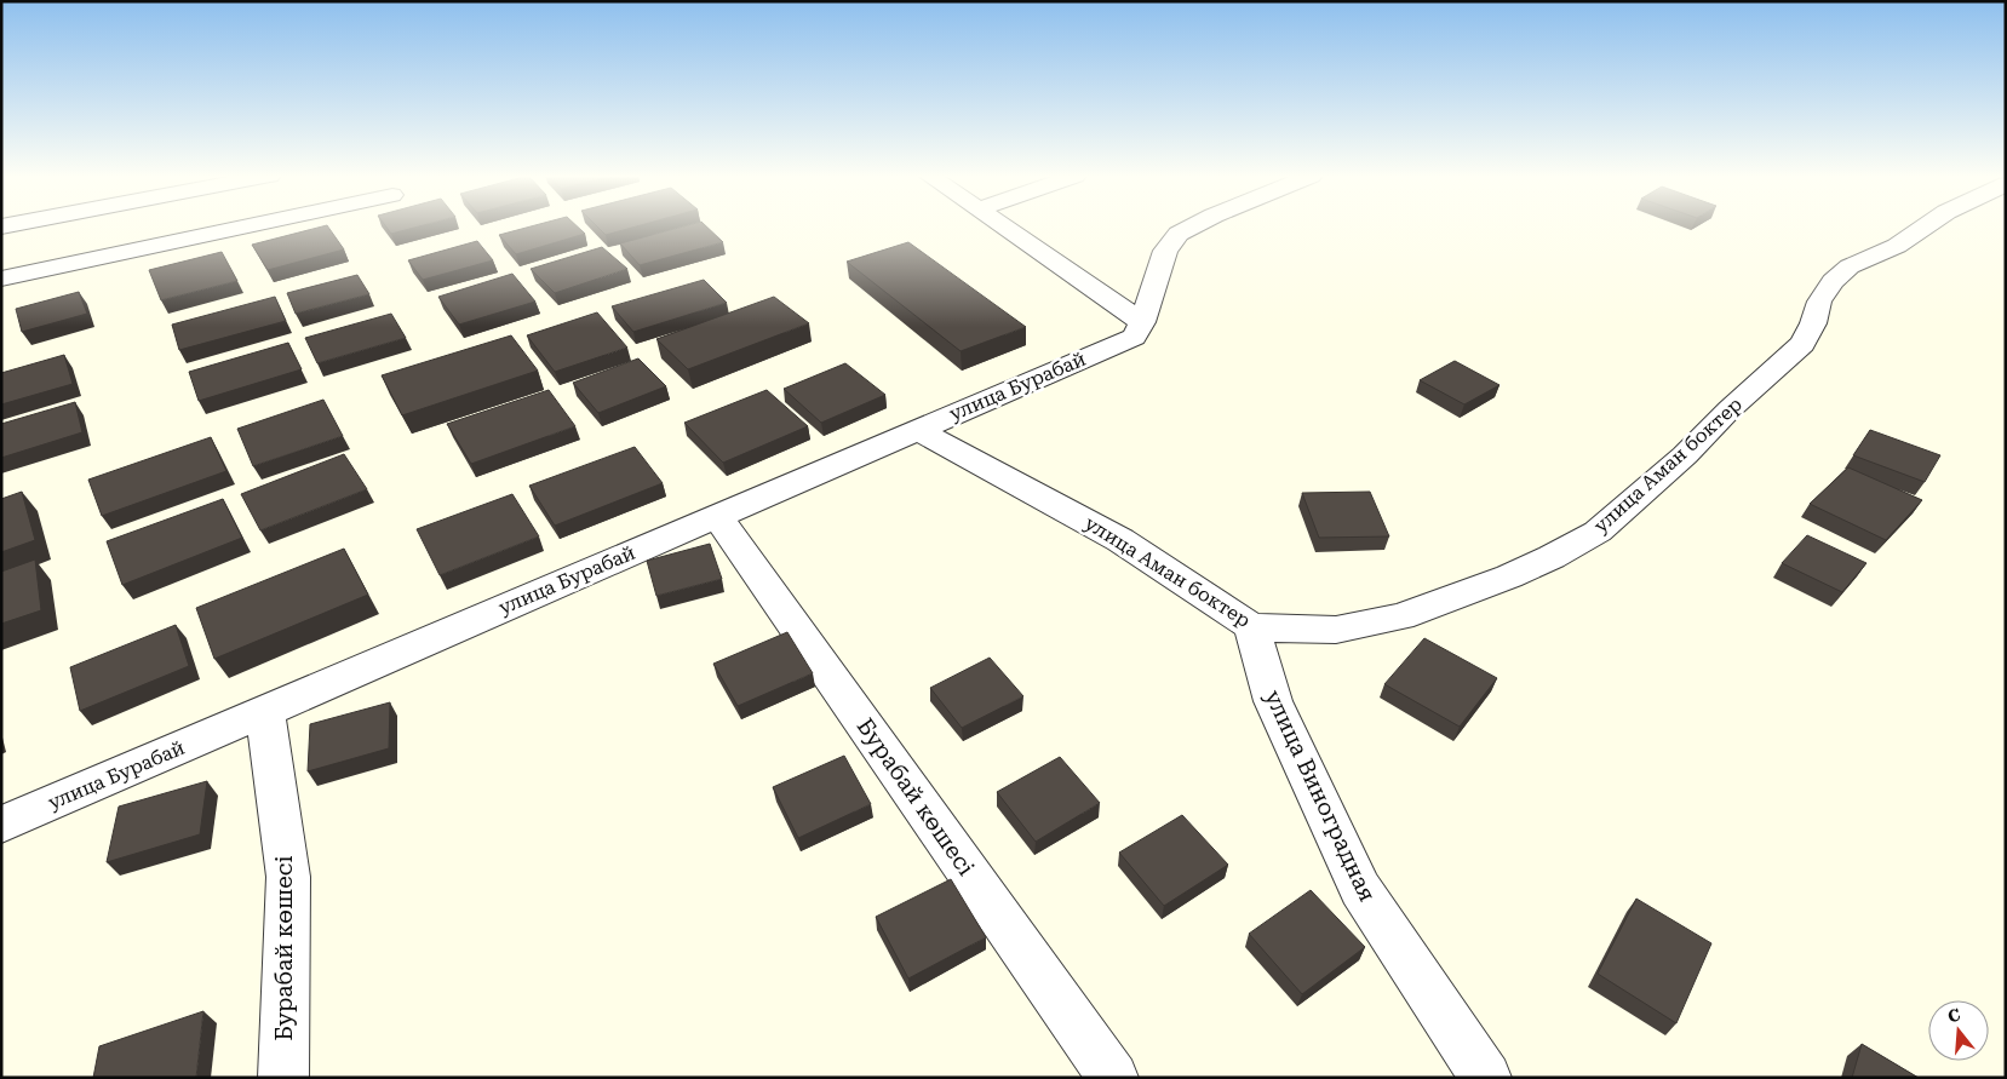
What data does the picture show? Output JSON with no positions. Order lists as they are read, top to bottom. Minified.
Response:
{"streets":{"street":["улица Бурабай","улица Аман боктер","улица Виноградная","Бурабай көшесі"]},"crossings":[["улица Бурабай","улица Аман боктер"],["улица Бурабай","Бурабай көшесі"],["улица Аман боктер","улица Виноградная"]],"north":"top"}
